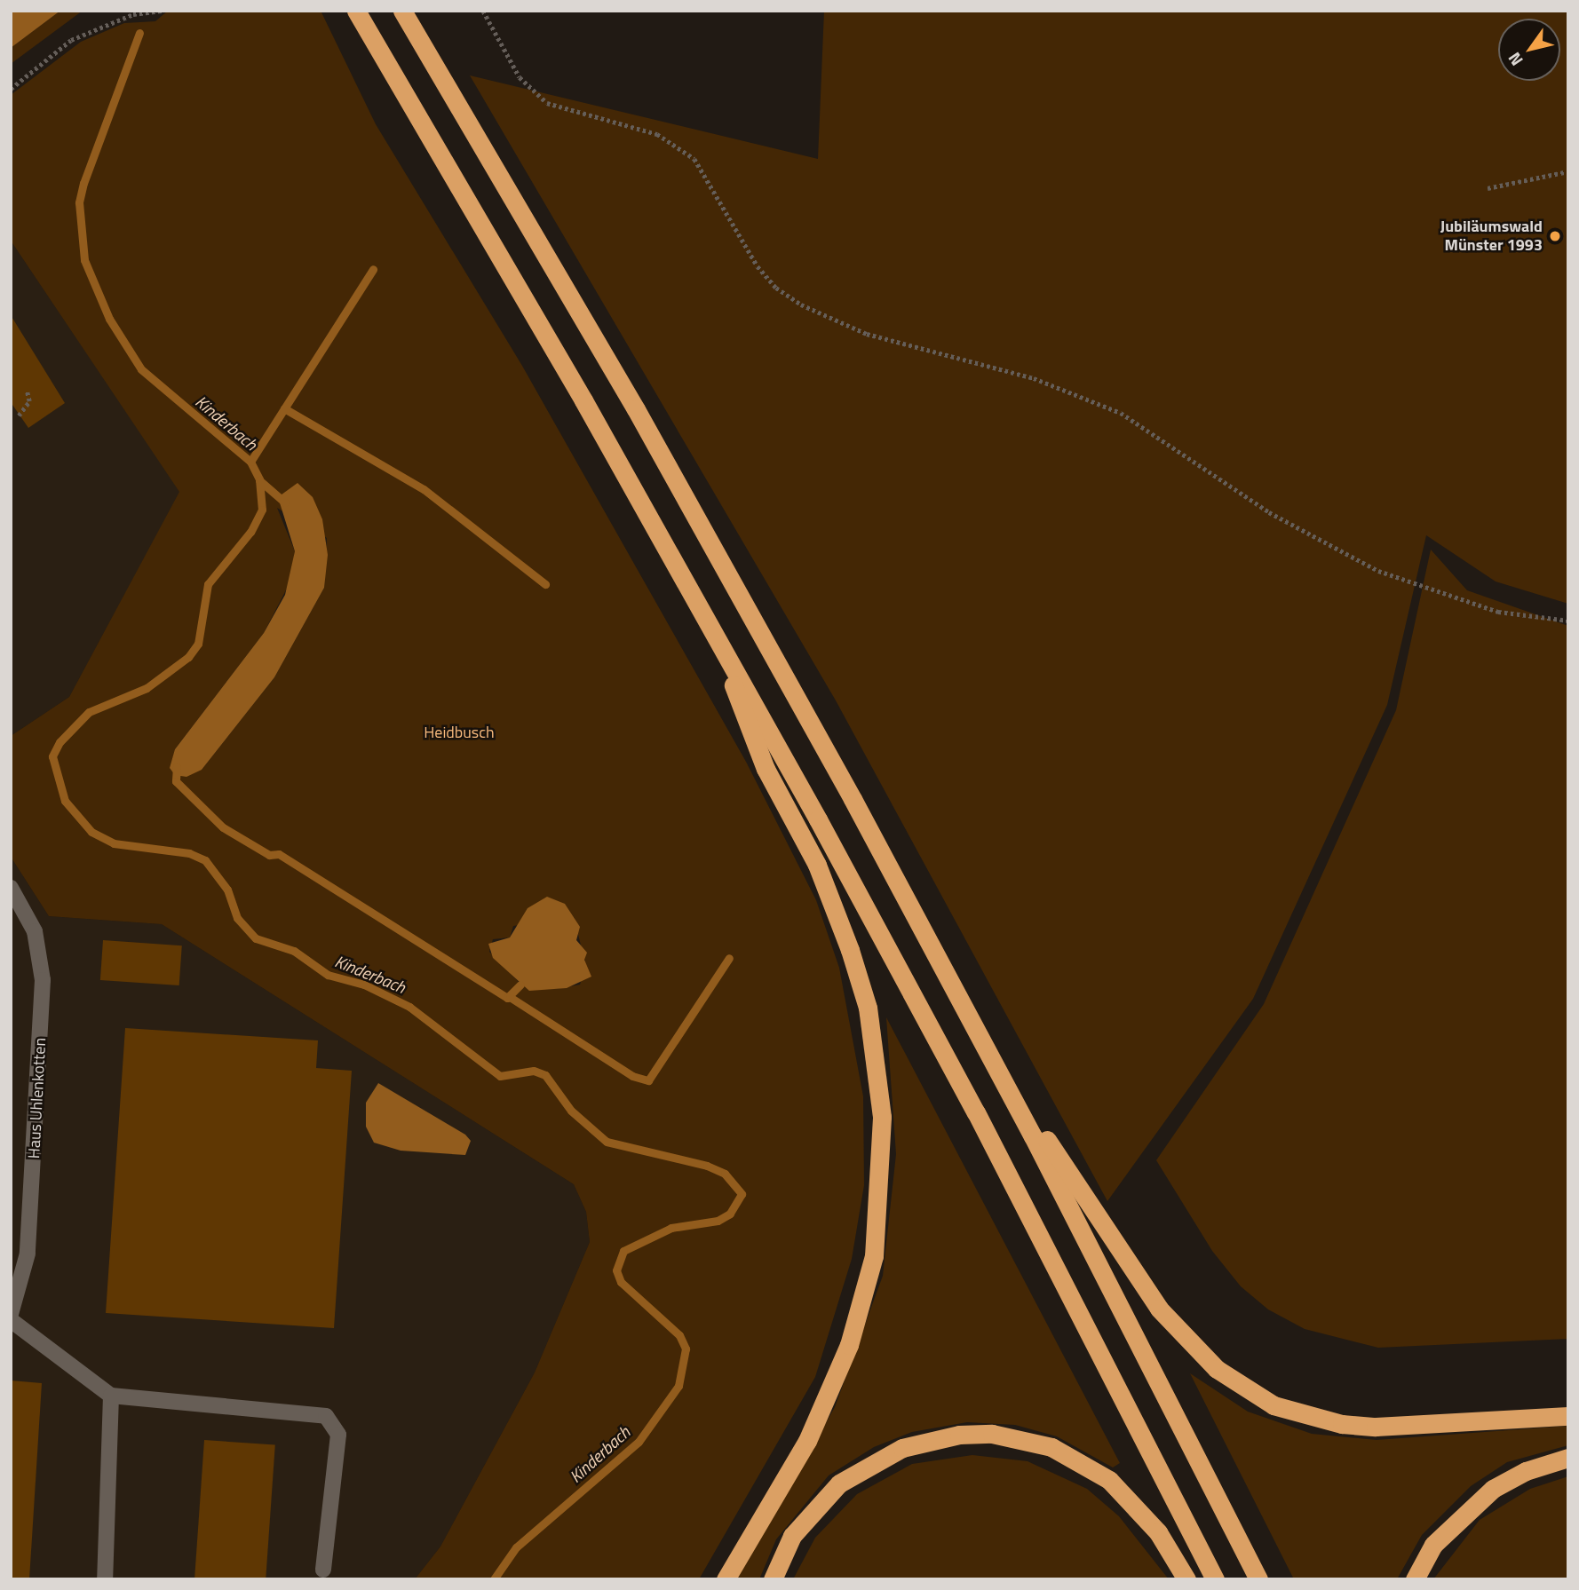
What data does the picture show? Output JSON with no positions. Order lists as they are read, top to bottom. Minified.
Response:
{"streets":{"street":["Haus Uhlenkotten"]},"water":["Kinderbach"],"parks":["Heidbusch"],"places":["Jubiläumswald Münster 1993"],"north":"bottom left"}
